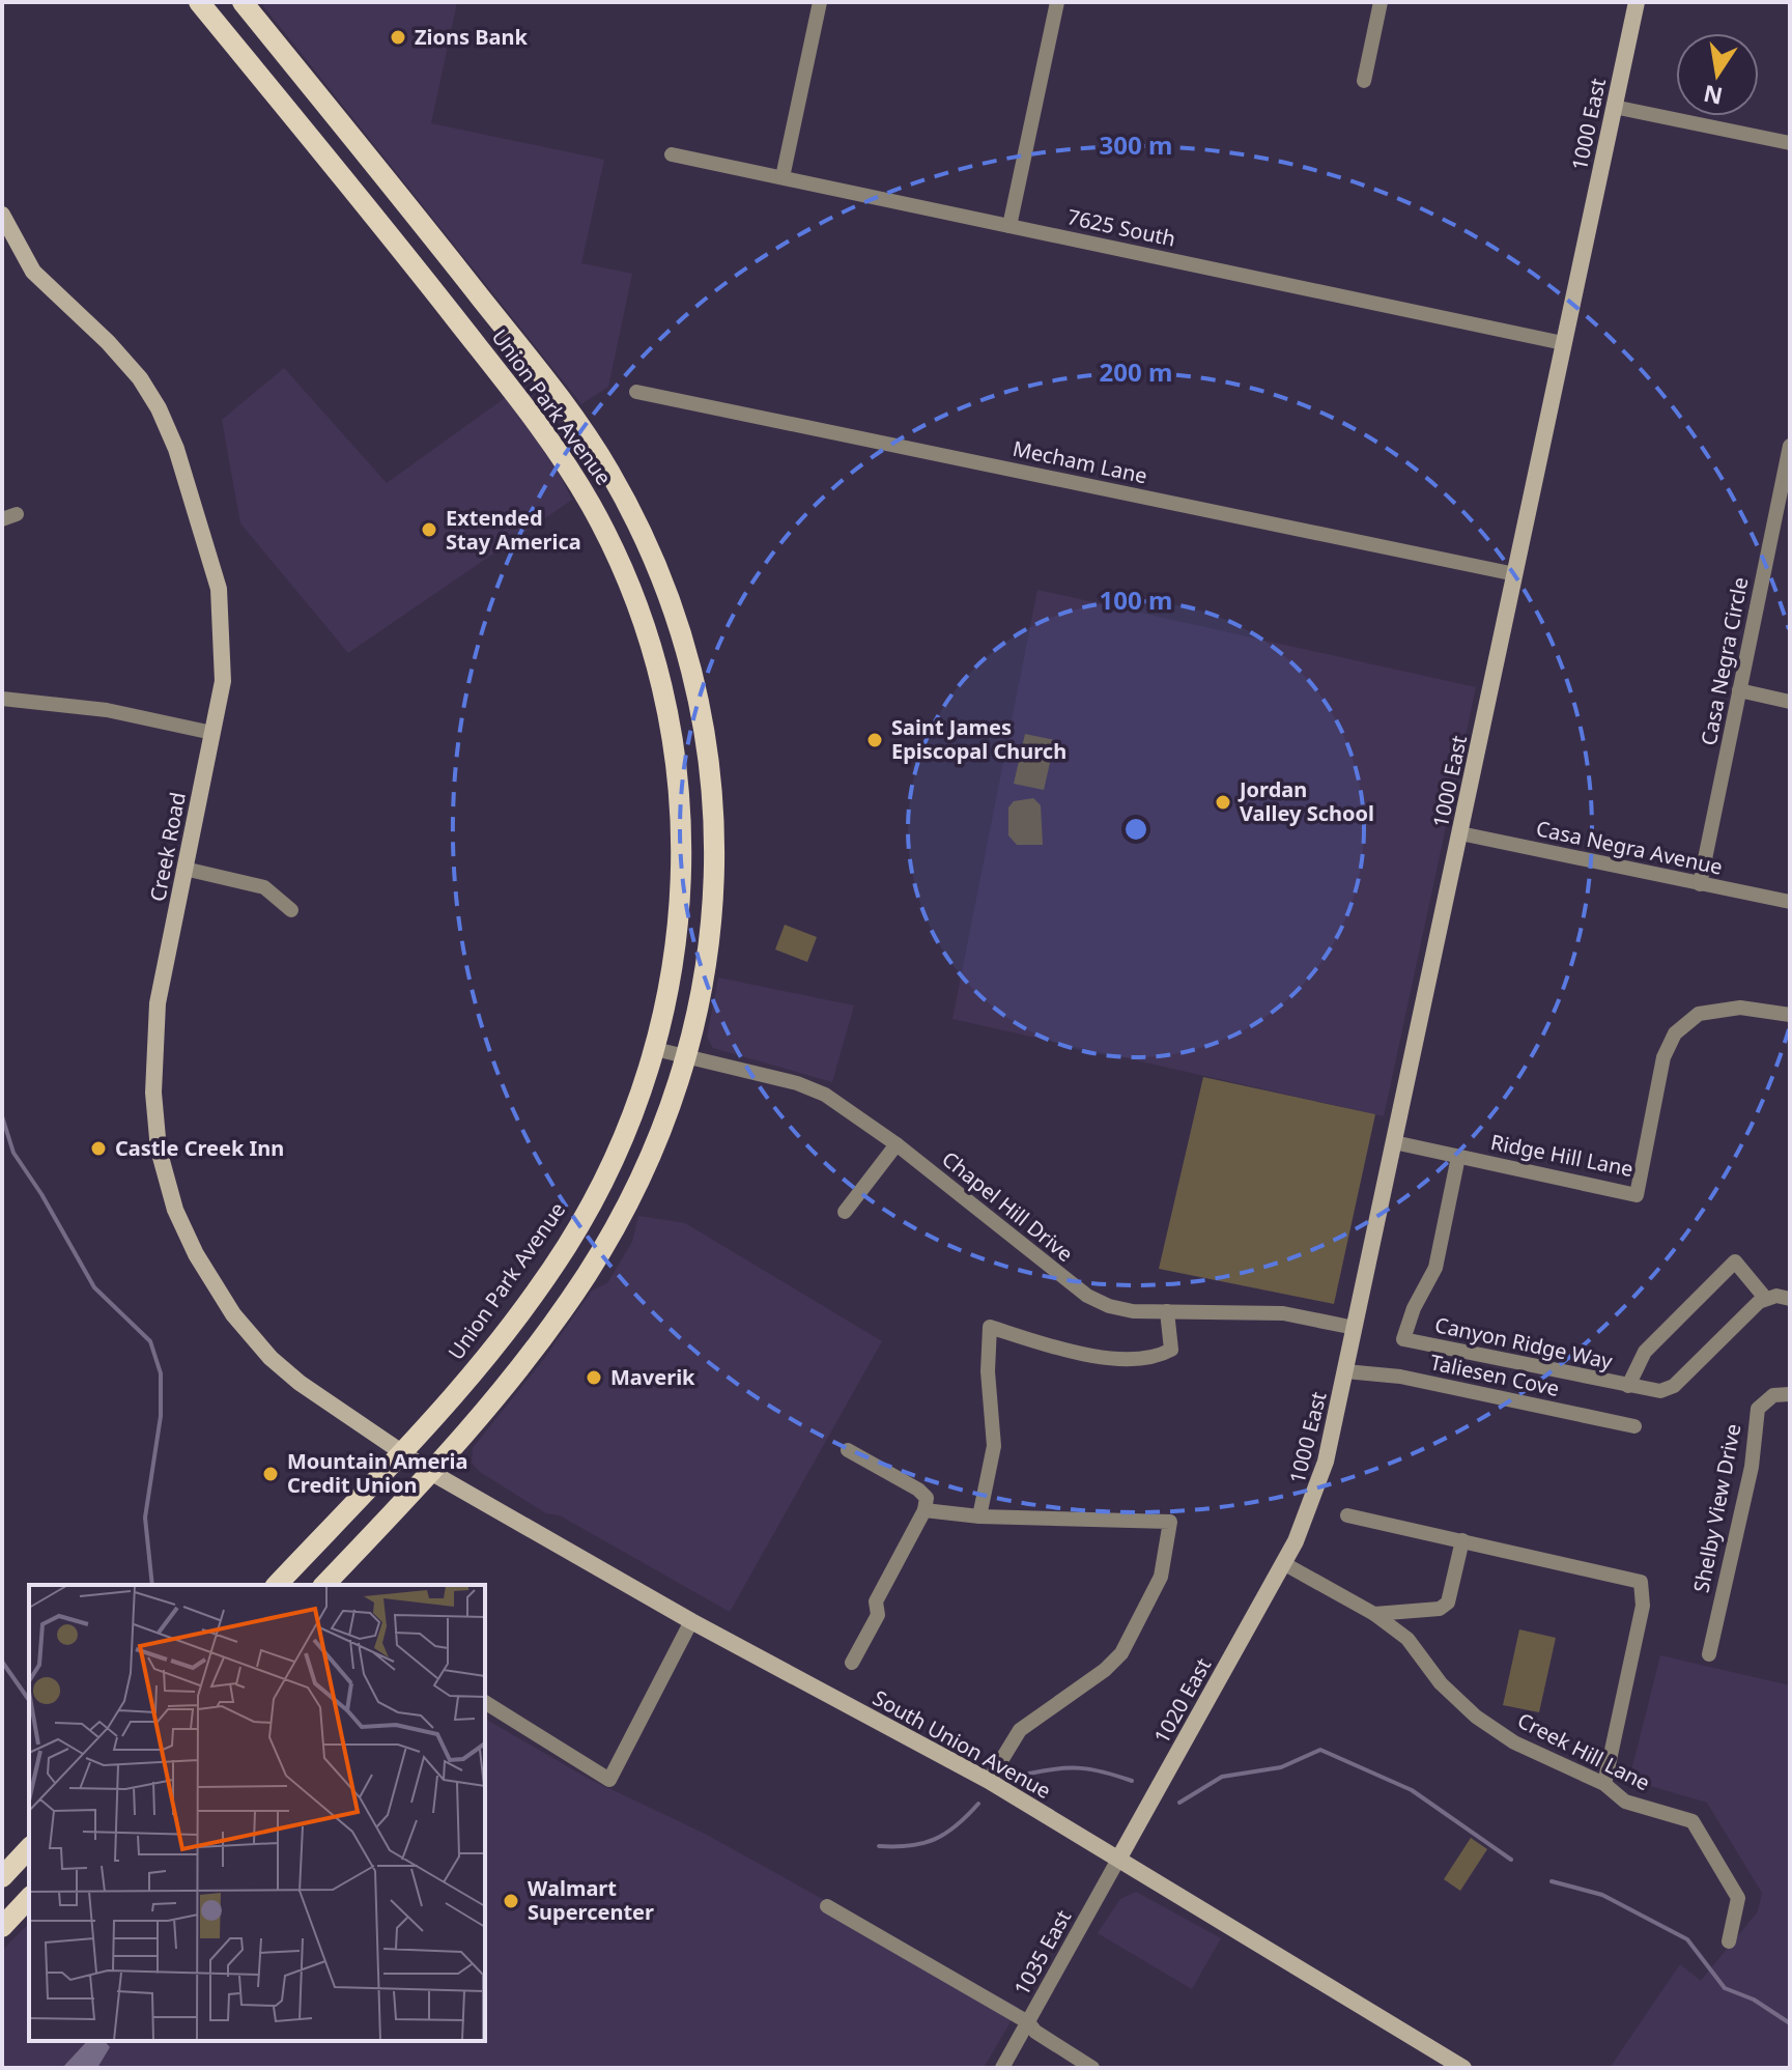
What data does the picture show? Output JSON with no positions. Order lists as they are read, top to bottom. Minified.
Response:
{"streets":{"main road":["Union Park Avenue"],"street":["1000 East","7625 South","Mecham Lane","Casa Negra Circle","Creek Road","Casa Negra Avenue","Ridge Hill Lane","Chapel Hill Drive","Canyon Ridge Way","Taliesen Cove","Shelby View Drive","1020 East","South Union Avenue","Creek Hill Lane","1035 East"]},"crossings":[["1000 East","7625 South"],["1000 East","Mecham Lane"],["1000 East","Casa Negra Avenue"],["1000 East","Ridge Hill Lane"],["1000 East","Chapel Hill Drive"],["1000 East","Taliesen Cove"],["1000 East","1020 East"],["1000 East","Creek Hill Lane"],["Union Park Avenue","Creek Road"],["Union Park Avenue","Chapel Hill Drive"],["Union Park Avenue","South Union Avenue"],["Casa Negra Circle","Casa Negra Avenue"],["Creek Road","South Union Avenue"],["Ridge Hill Lane","Canyon Ridge Way"],["1020 East","South Union Avenue"],["1020 East","Creek Hill Lane"],["1020 East","1035 East"],["South Union Avenue","1035 East"]],"places":["Zions Bank","Extended Stay America","Saint James Episcopal Church","Jordan Valley School","Castle Creek Inn","Maverik","Mountain Ameria Credit Union","Walmart Supercenter"],"north":"bottom","rings":["300 m","200 m","100 m"]}
